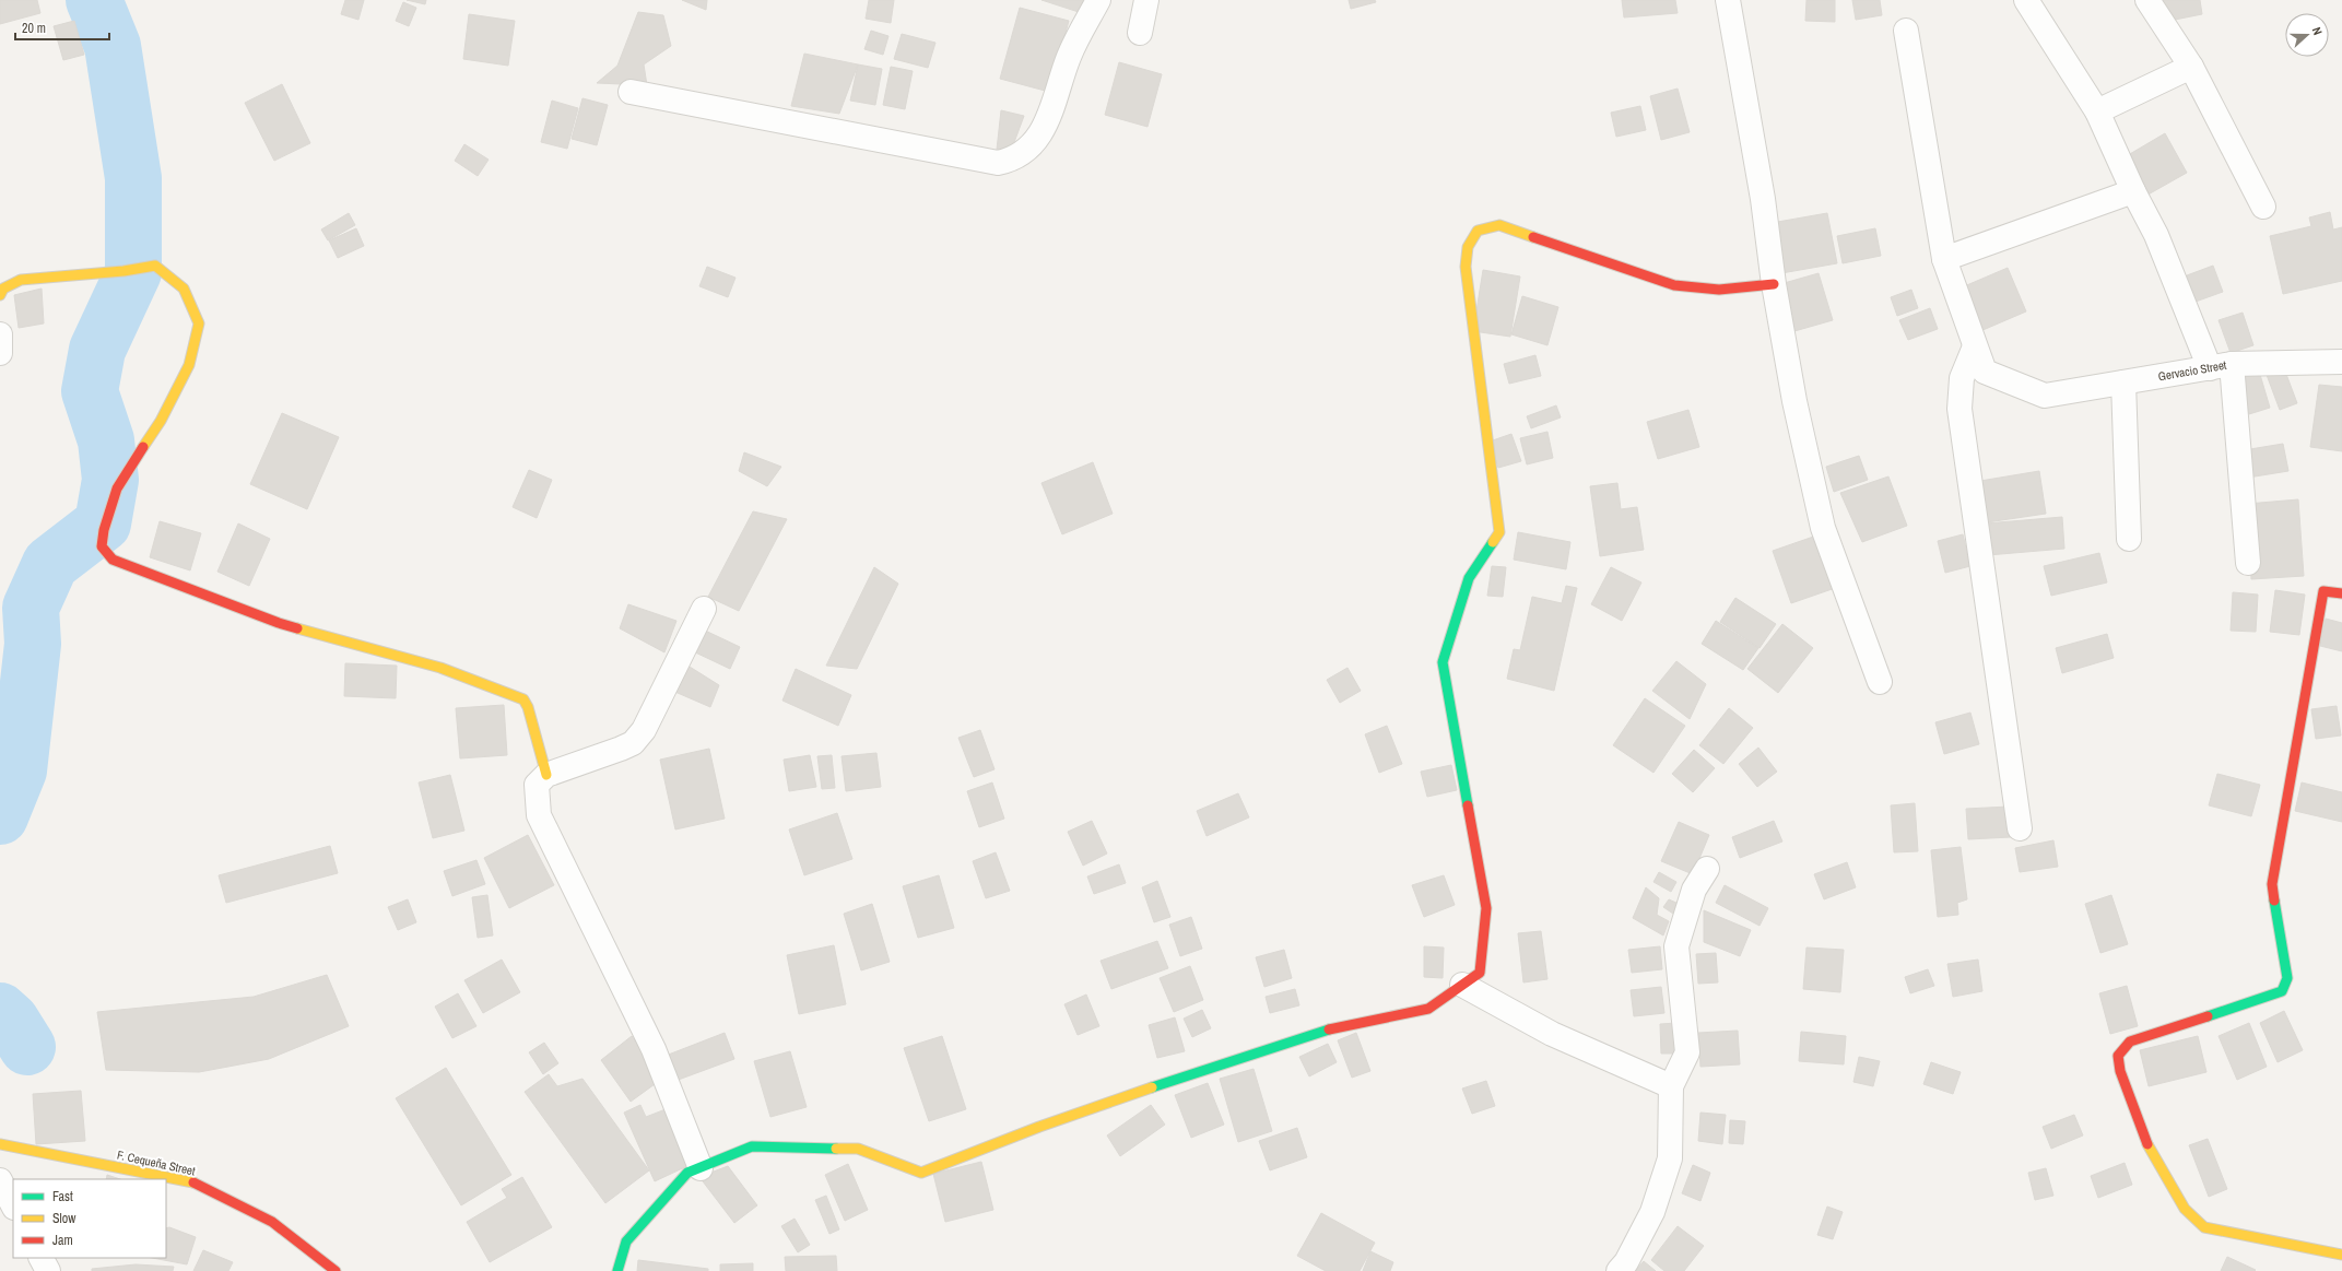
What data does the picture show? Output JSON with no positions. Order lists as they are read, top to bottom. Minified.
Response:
{"streets":{"street":["Gervacio Street","F. Cequeña Street"]},"legend":["Fast","Slow","Jam"],"scale_bar":"20 m","north":"right"}
